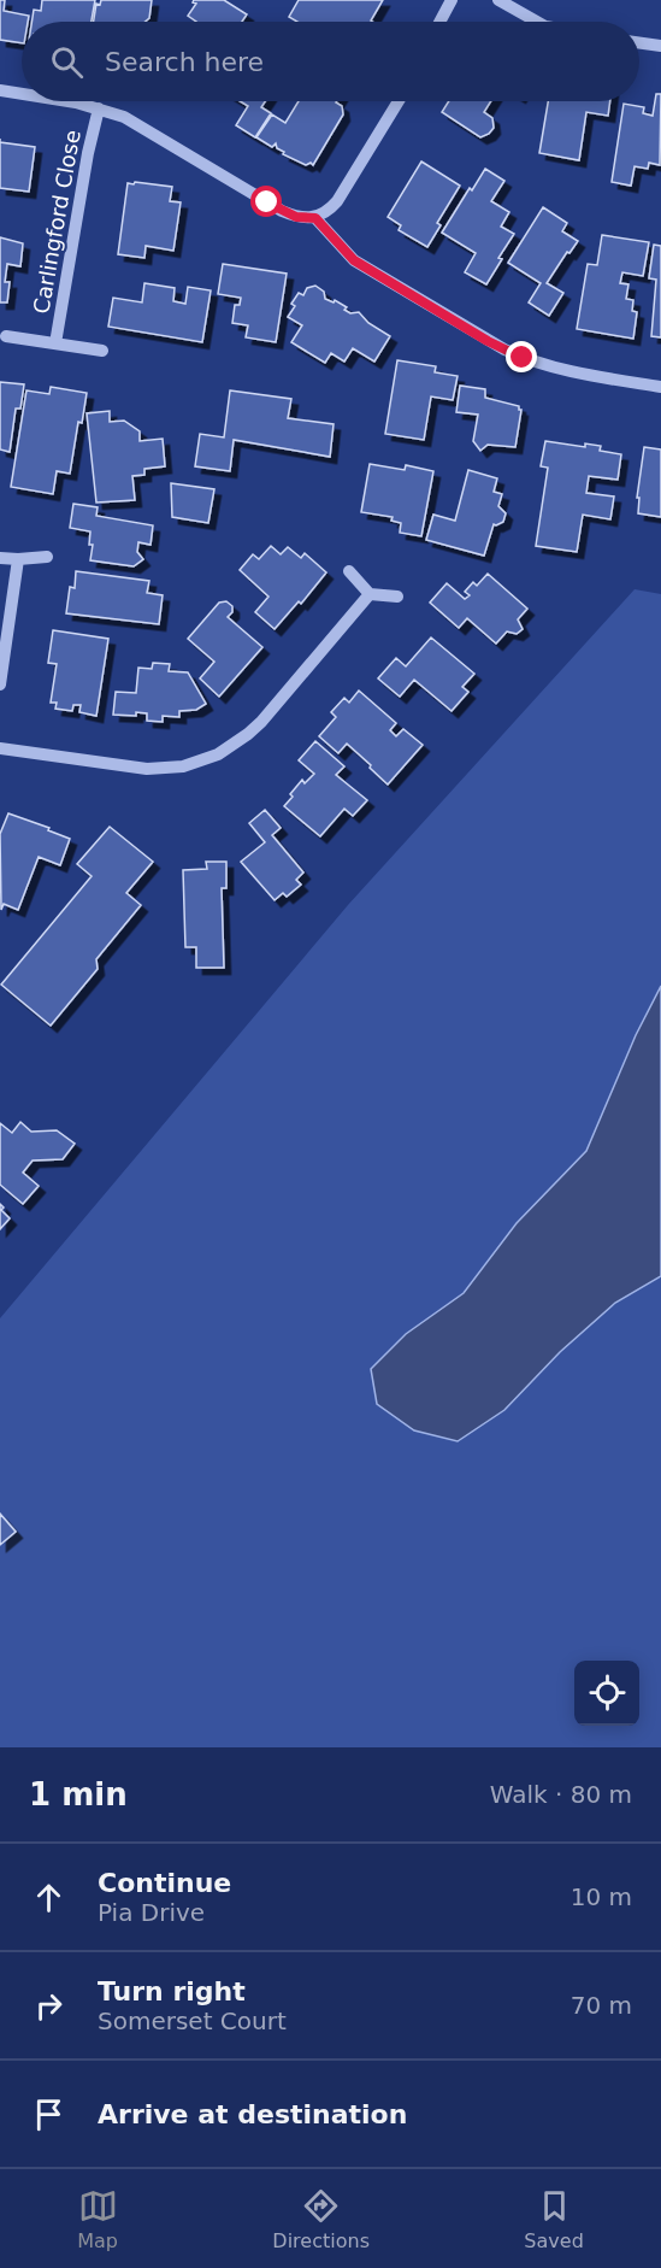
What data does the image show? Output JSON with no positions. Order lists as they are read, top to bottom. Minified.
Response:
{"streets":{"street":["Carlingford Close"]},"page":{"search":"Search here","heading":["1 min","Walk · 80 m"],"list":[["Continue","Pia Drive","10 m"],["Turn right","Somerset Court","70 m"],"Arrive at destination"],"nav":["Map","Directions","Saved"]}}
